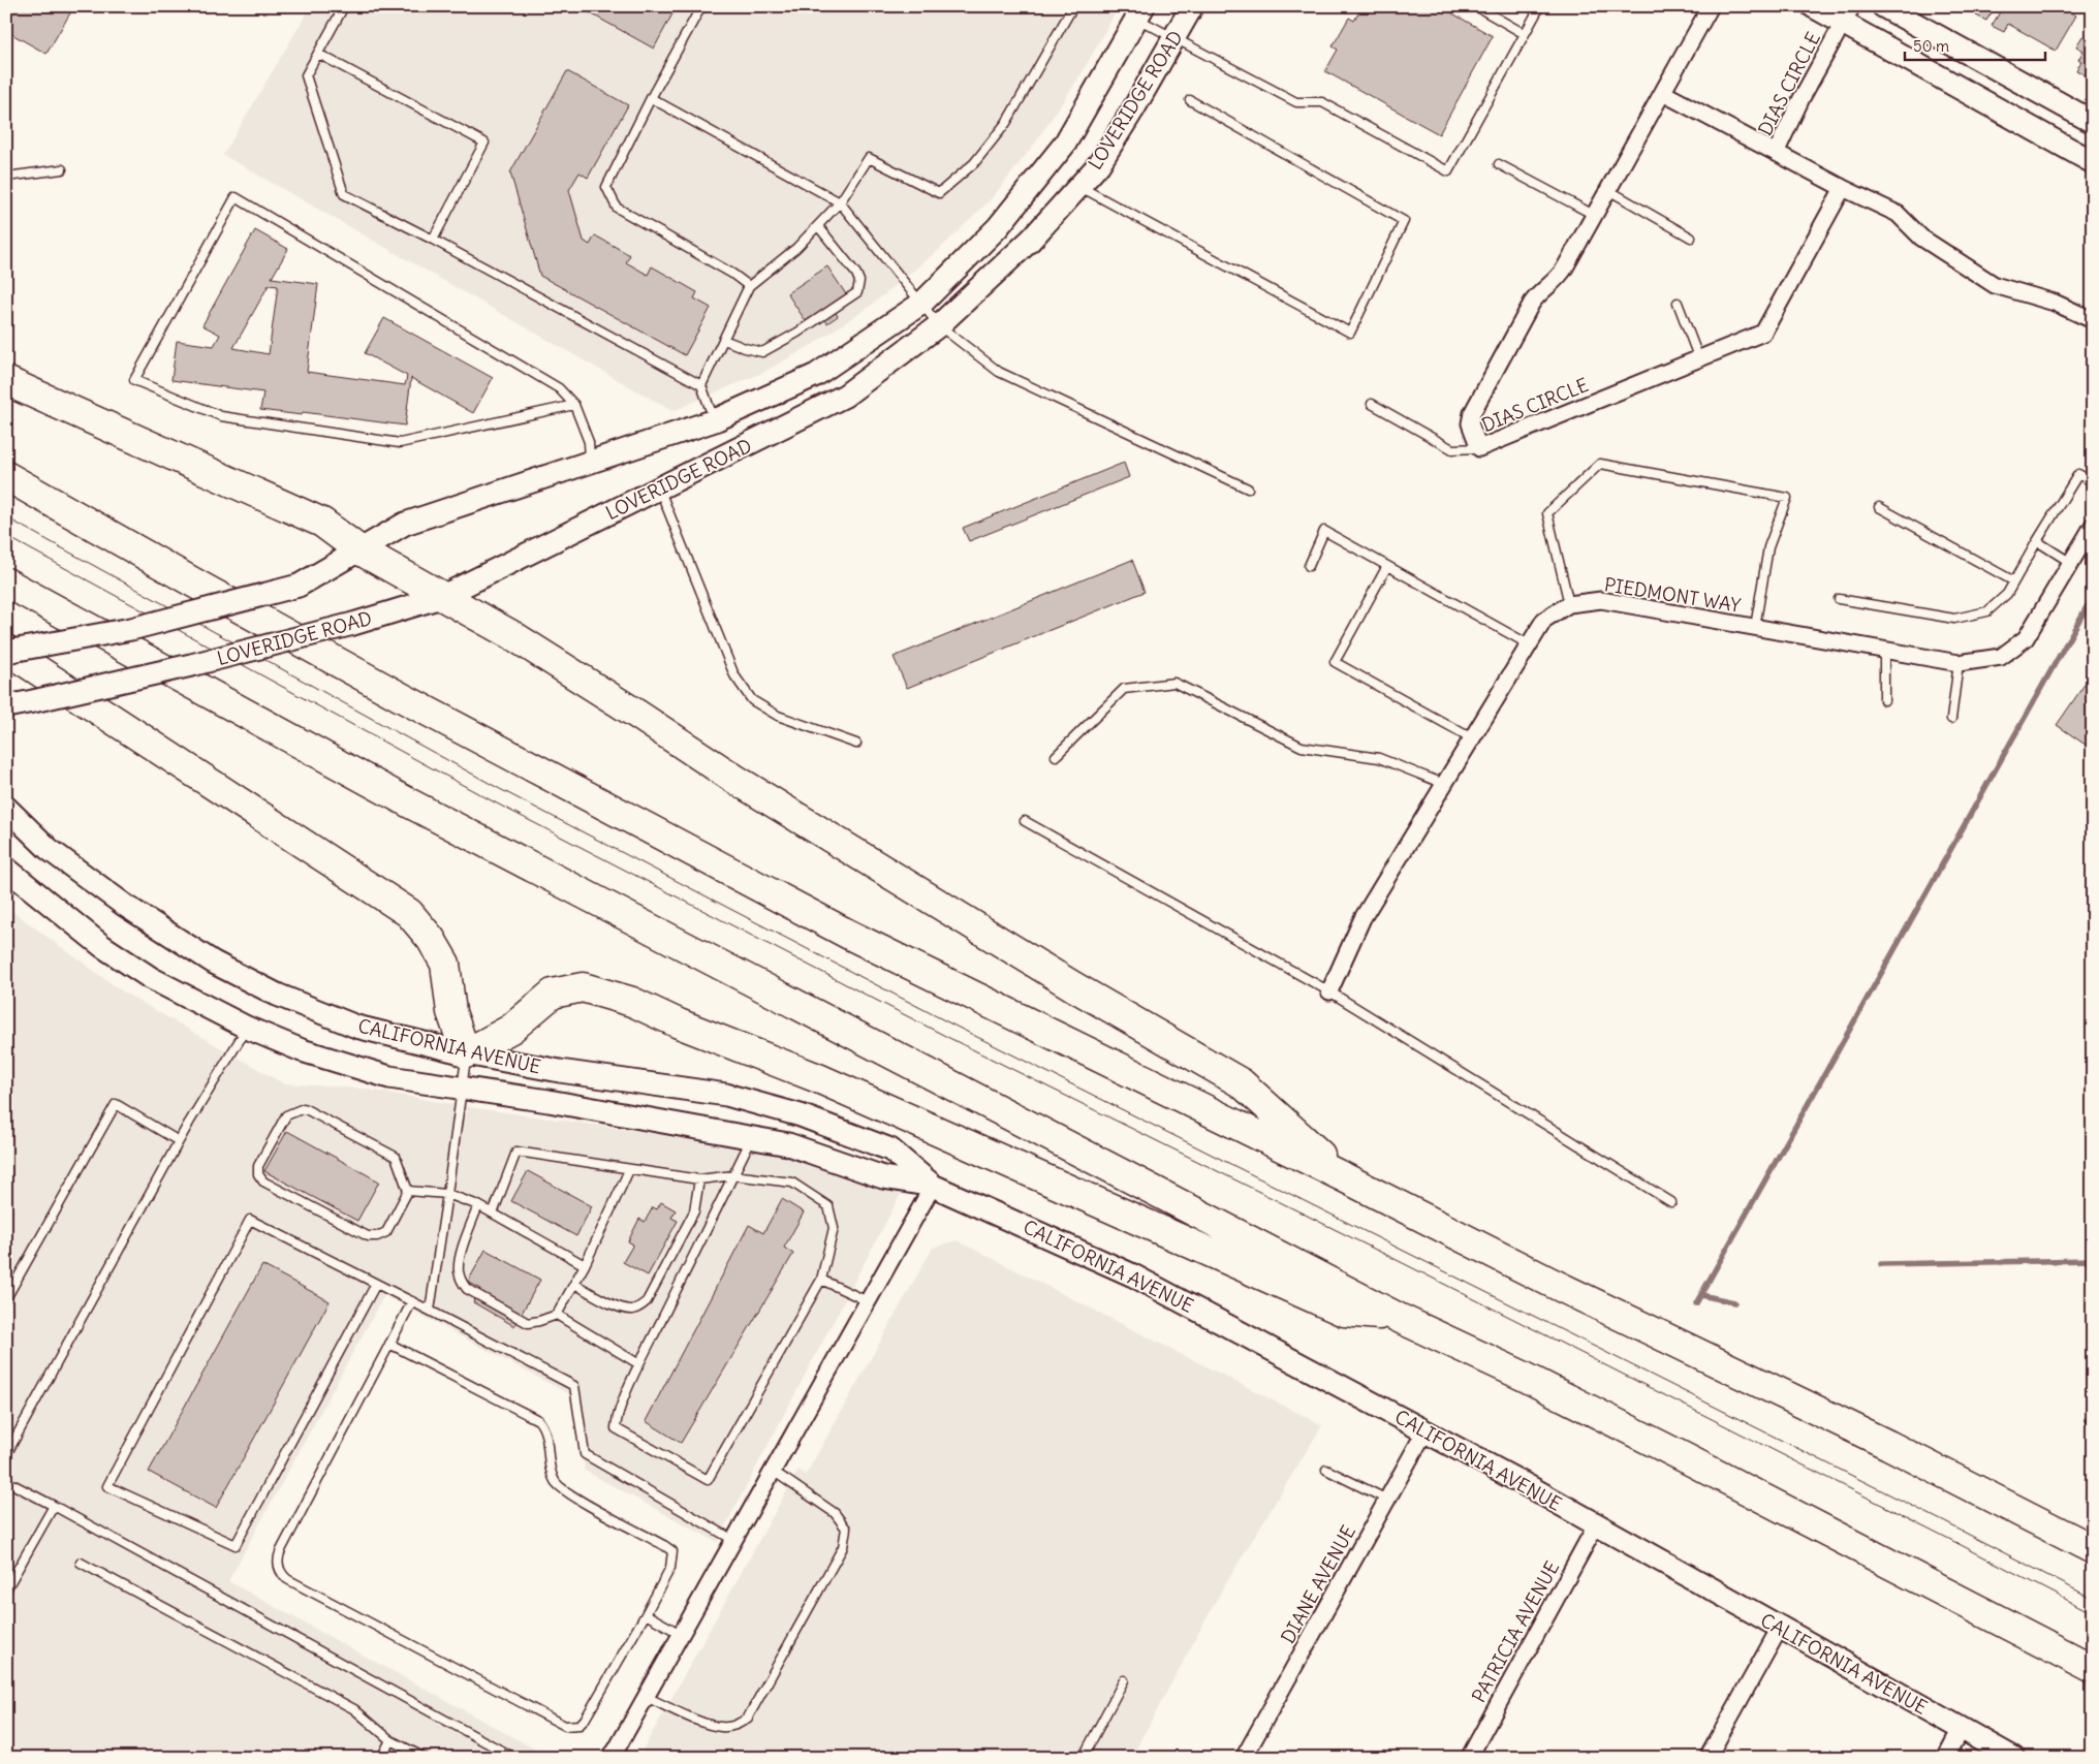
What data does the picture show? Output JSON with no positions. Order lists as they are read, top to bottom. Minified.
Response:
{"streets":{"main road":["LOVERIDGE ROAD","CALIFORNIA AVENUE"],"street":["DIAS CIRCLE","PIEDMONT WAY","DIANE AVENUE","PATRICIA AVENUE"]},"crossings":[["CALIFORNIA AVENUE","DIANE AVENUE"],["CALIFORNIA AVENUE","PATRICIA AVENUE"]],"scale_bar":"50 m"}
